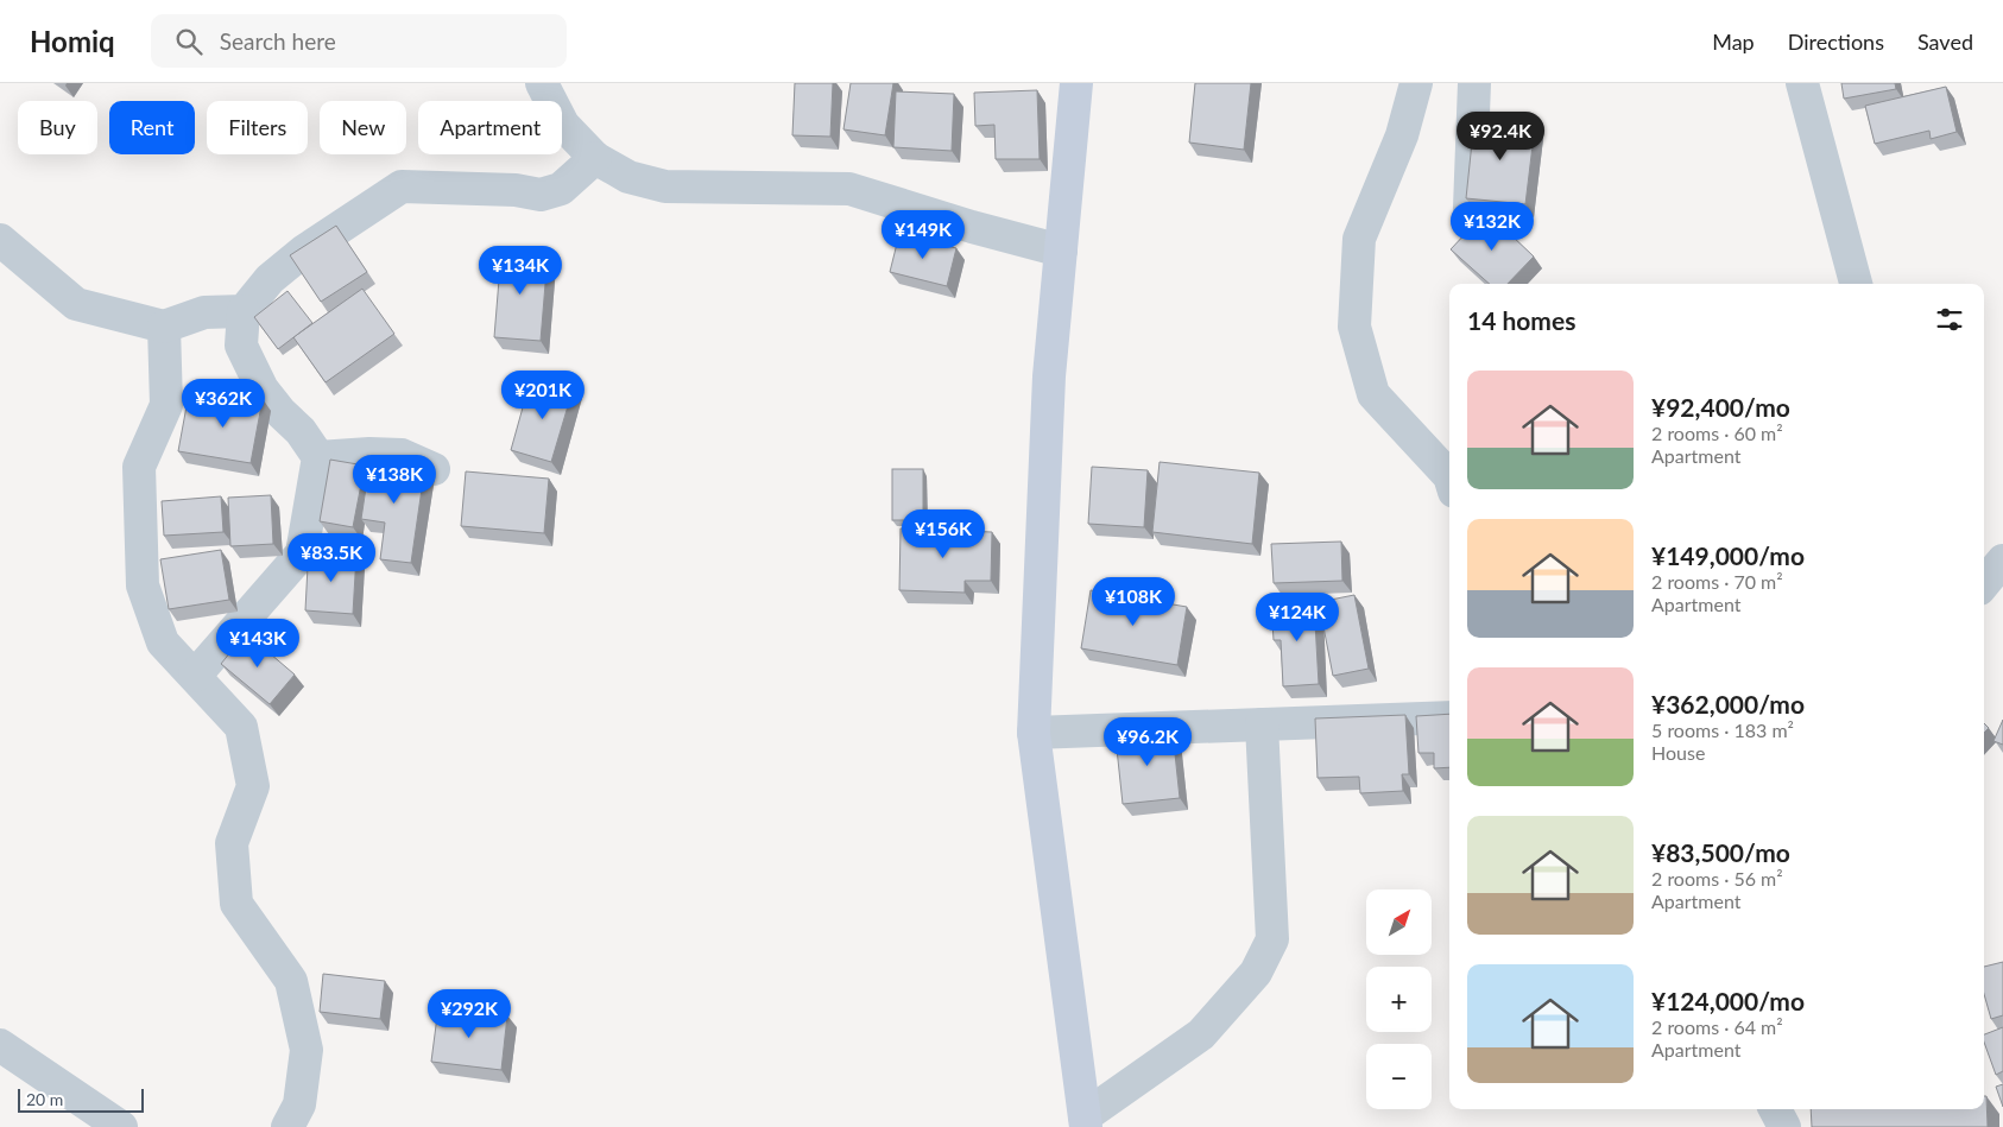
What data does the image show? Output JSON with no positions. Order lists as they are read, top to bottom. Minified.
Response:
{"scale_bar":"20 m","north":"top right","page":{"header":"Homiq","search":"Search here","nav":["Map","Directions","Saved"],"chip":["Buy","Rent","Filters","New","Apartment"],"price":["¥92.4K","¥132K","¥149K","¥134K","¥201K","¥362K","¥138K","¥156K","¥83.5K","¥108K","¥124K","¥143K","¥96.2K","¥292K"],"heading":"14 homes","list":[{"name":"¥92,400/mo","note":"2 rooms · 60 m² · Apartment"},{"name":"¥149,000/mo","note":"2 rooms · 70 m² · Apartment"},{"name":"¥362,000/mo","note":"5 rooms · 183 m² · House"},{"name":"¥83,500/mo","note":"2 rooms · 56 m² · Apartment"},{"name":"¥124,000/mo","note":"2 rooms · 64 m² · Apartment"}],"map_buttons":["+","−"],"scale":"20 m"}}
